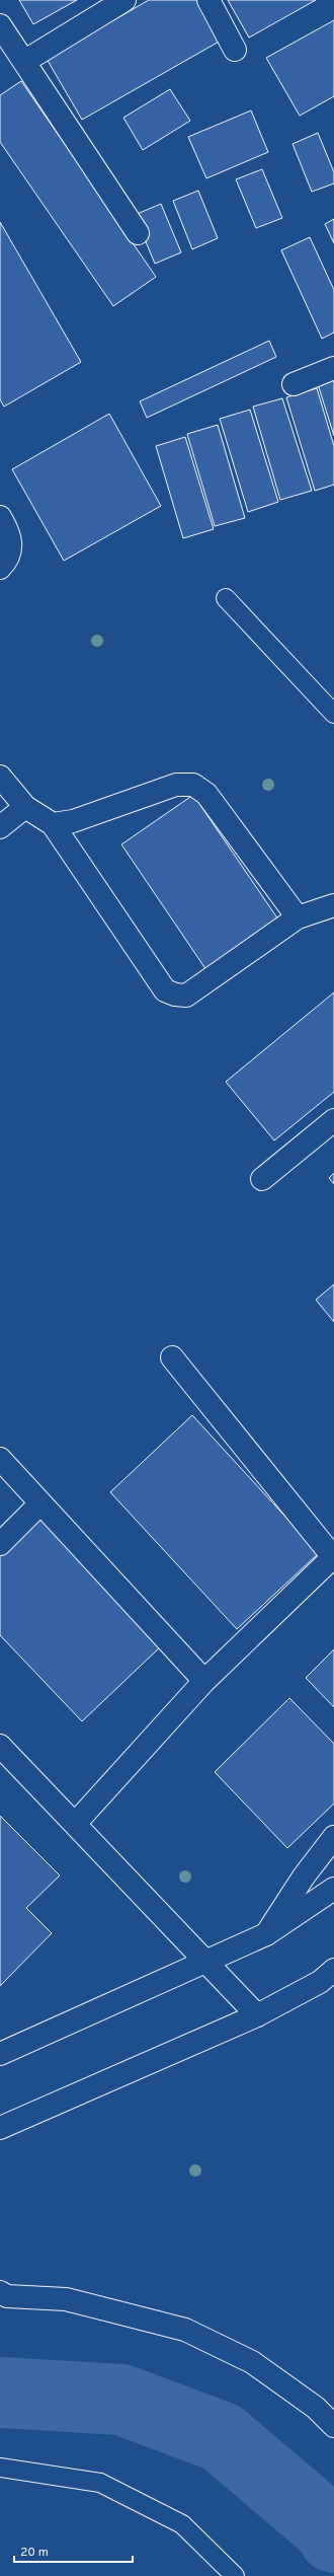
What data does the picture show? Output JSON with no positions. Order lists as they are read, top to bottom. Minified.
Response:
{"scale_bar":"20 m"}
